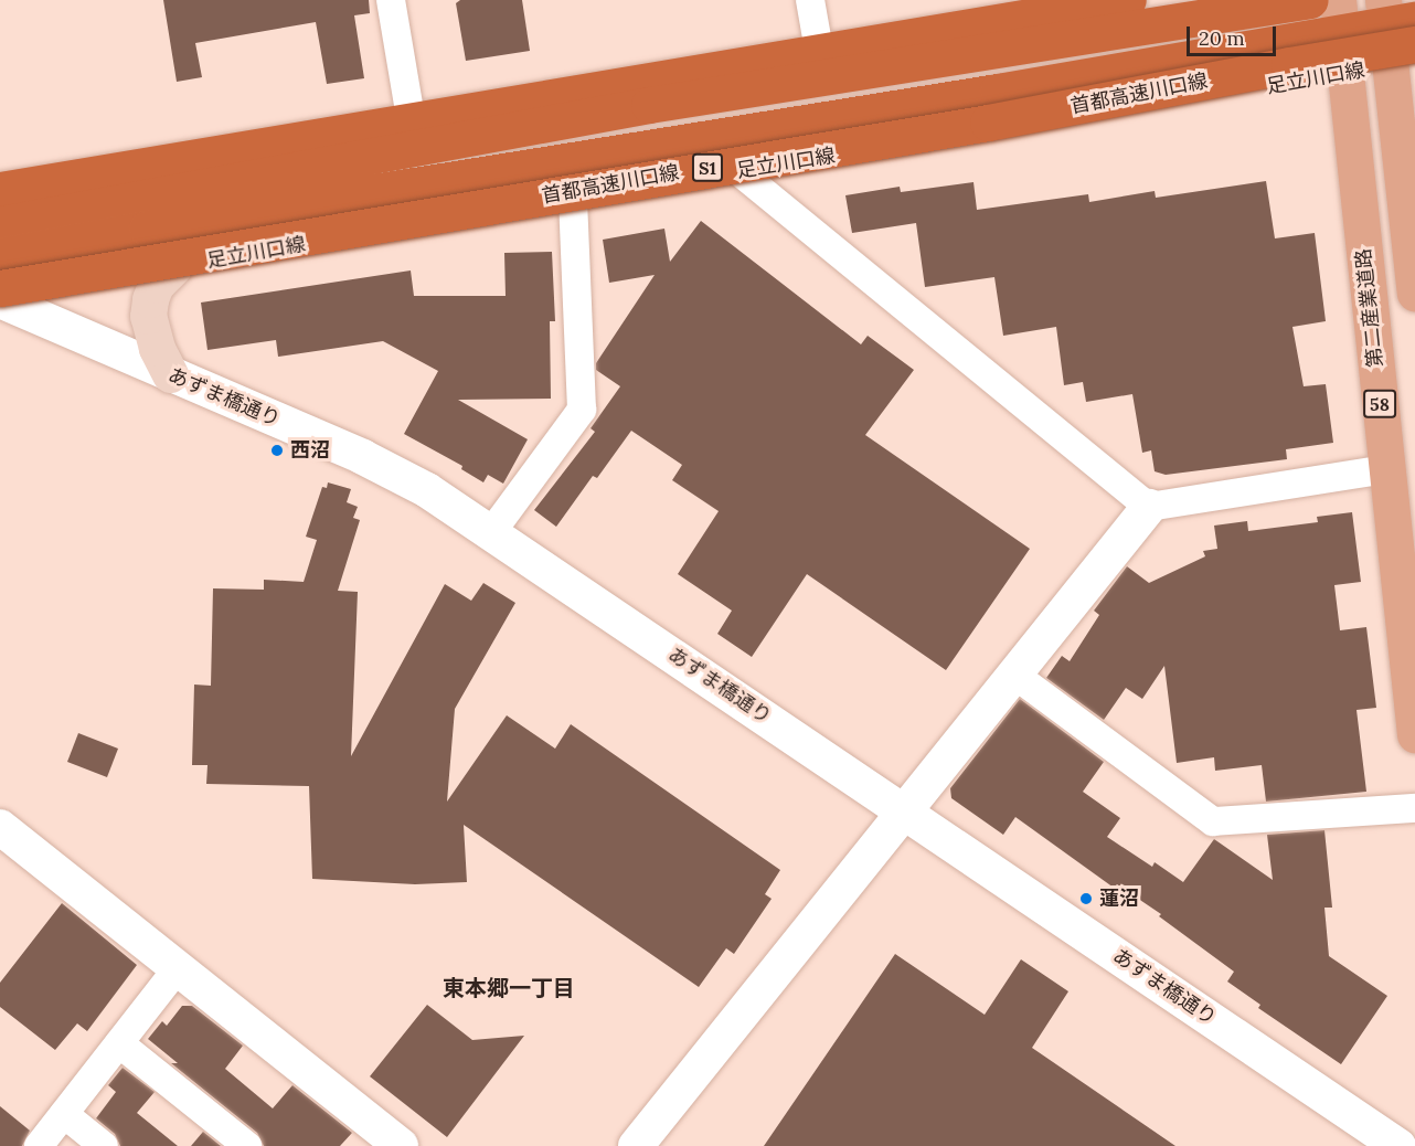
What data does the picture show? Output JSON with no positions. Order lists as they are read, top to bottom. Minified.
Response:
{"streets":{"highway":["首都高速川口線","S1"],"main road":["足立川口線","第二産業道路","58"],"street":["あずま橋通り"]},"crossings":[["足立川口線","首都高速川口線"],["足立川口線","第二産業道路"],["足立川口線","あずま橋通り"]],"districts":["東本郷一丁目"],"places":["西沼","蓮沼"],"scale_bar":"20 m"}
